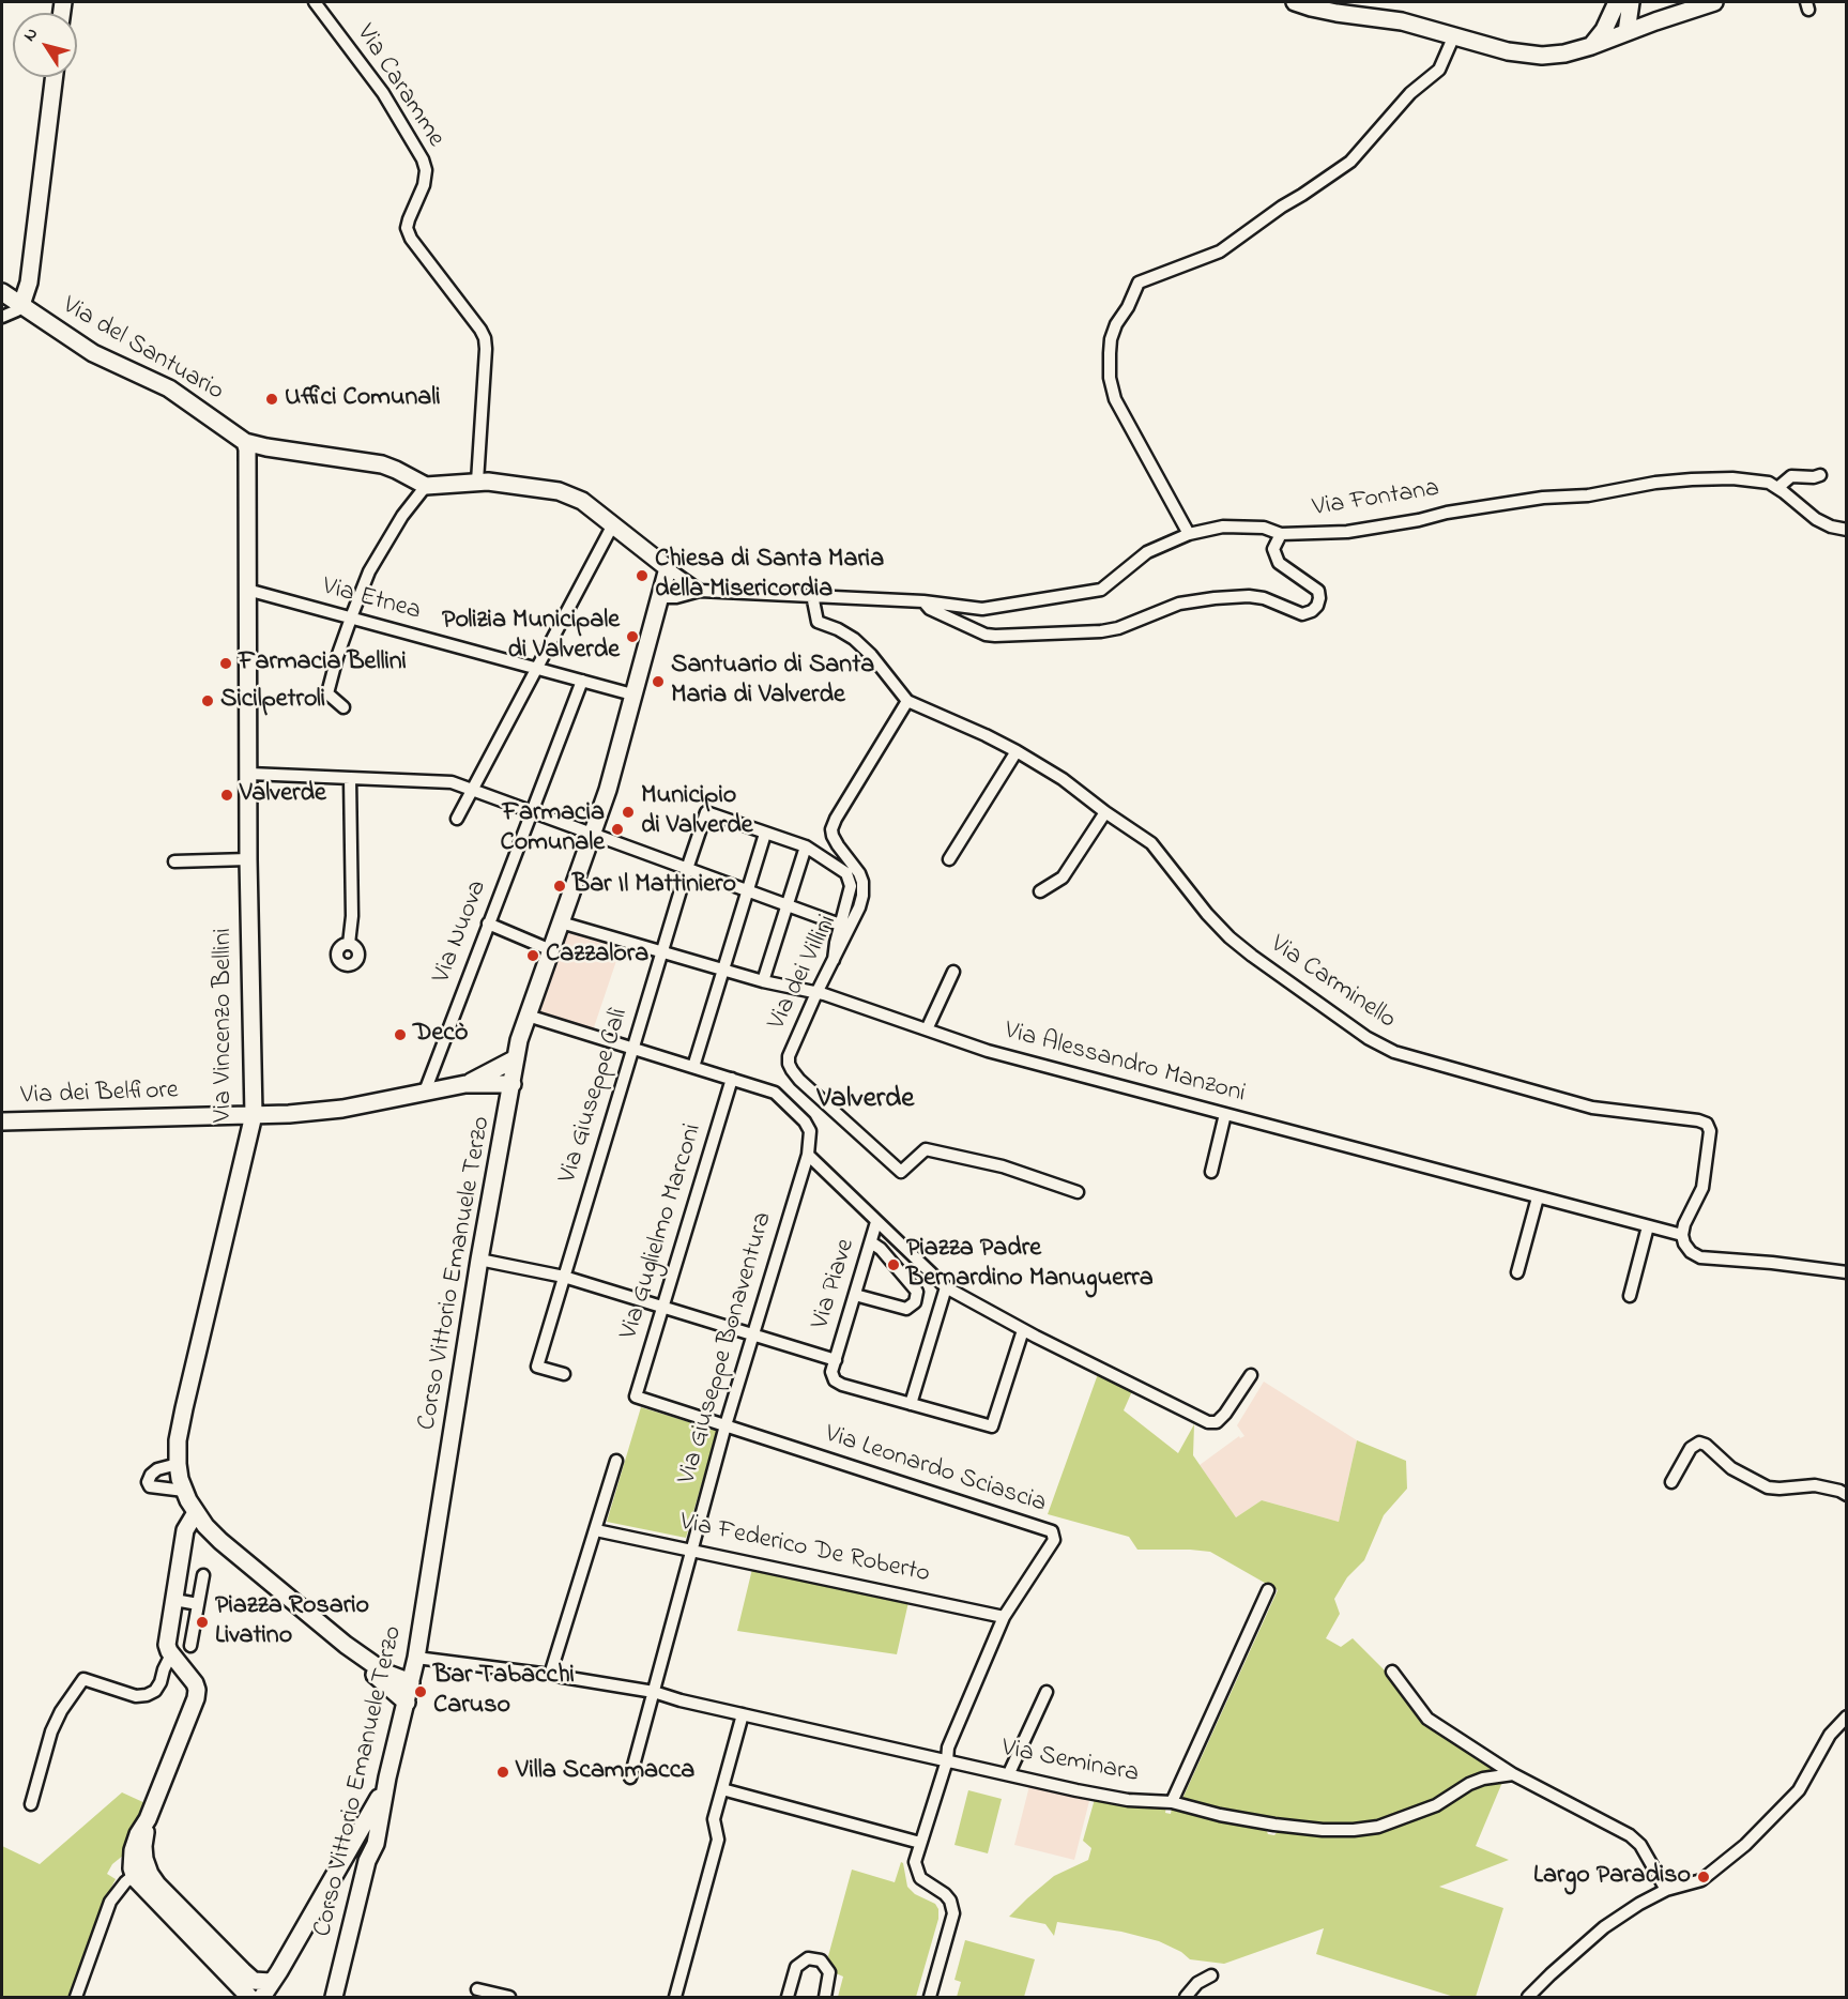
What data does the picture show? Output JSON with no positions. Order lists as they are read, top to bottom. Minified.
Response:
{"streets":{"street":["Via Caramme","Via del Santuario","Via Fontana","Via Etnea","Via Nuova","Via dei Villini","Via Carminello","Via Vincenzo Bellini","Via Alessandro Manzoni","Via dei Belfiore","Via Giuseppe Calì","Via Guglielmo Marconi","Corso Vittorio Emanuele Terzo","Via Piave","Via Giuseppe Bonaventura","Via Leonardo Sciascia","Via Federico De Roberto","Via Seminara"]},"crossings":[["Via del Santuario","Via Vincenzo Bellini"],["Via Fontana","Via Carminello"],["Via Fontana","Corso Vittorio Emanuele Terzo"],["Via Etnea","Via Nuova"],["Via Etnea","Via Vincenzo Bellini"],["Via Etnea","Corso Vittorio Emanuele Terzo"],["Via Nuova","Via dei Belfiore"],["Via dei Villini","Via Carminello"],["Via dei Villini","Via Alessandro Manzoni"],["Via Carminello","Via Alessandro Manzoni"],["Via Vincenzo Bellini","Via dei Belfiore"],["Via Alessandro Manzoni","Via Giuseppe Calì"],["Via Alessandro Manzoni","Corso Vittorio Emanuele Terzo"],["Via Guglielmo Marconi","Via Leonardo Sciascia"],["Corso Vittorio Emanuele Terzo","Via Seminara"],["Via Giuseppe Bonaventura","Via Leonardo Sciascia"],["Via Giuseppe Bonaventura","Via Federico De Roberto"],["Via Giuseppe Bonaventura","Via Seminara"],["Via Leonardo Sciascia","Via Federico De Roberto"],["Via Leonardo Sciascia","Via Seminara"]],"districts":["Valverde"],"places":["Uffici Comunali","Chiesa di Santa Maria della Misericordia","Polizia Municipale di Valverde","Farmacia Bellini","Santuario di Santa Maria di Valverde","Sicilpetroli","Valverde","Municipio di Valverde","Farmacia Comunale","Bar Il Mattiniero","Cazzalora","Decò","Piazza Padre Bernardino Manuguerra","Piazza Rosario Livatino","Bar Tabacchi Caruso","Villa Scammacca","Largo Paradiso"],"north":"top left"}
